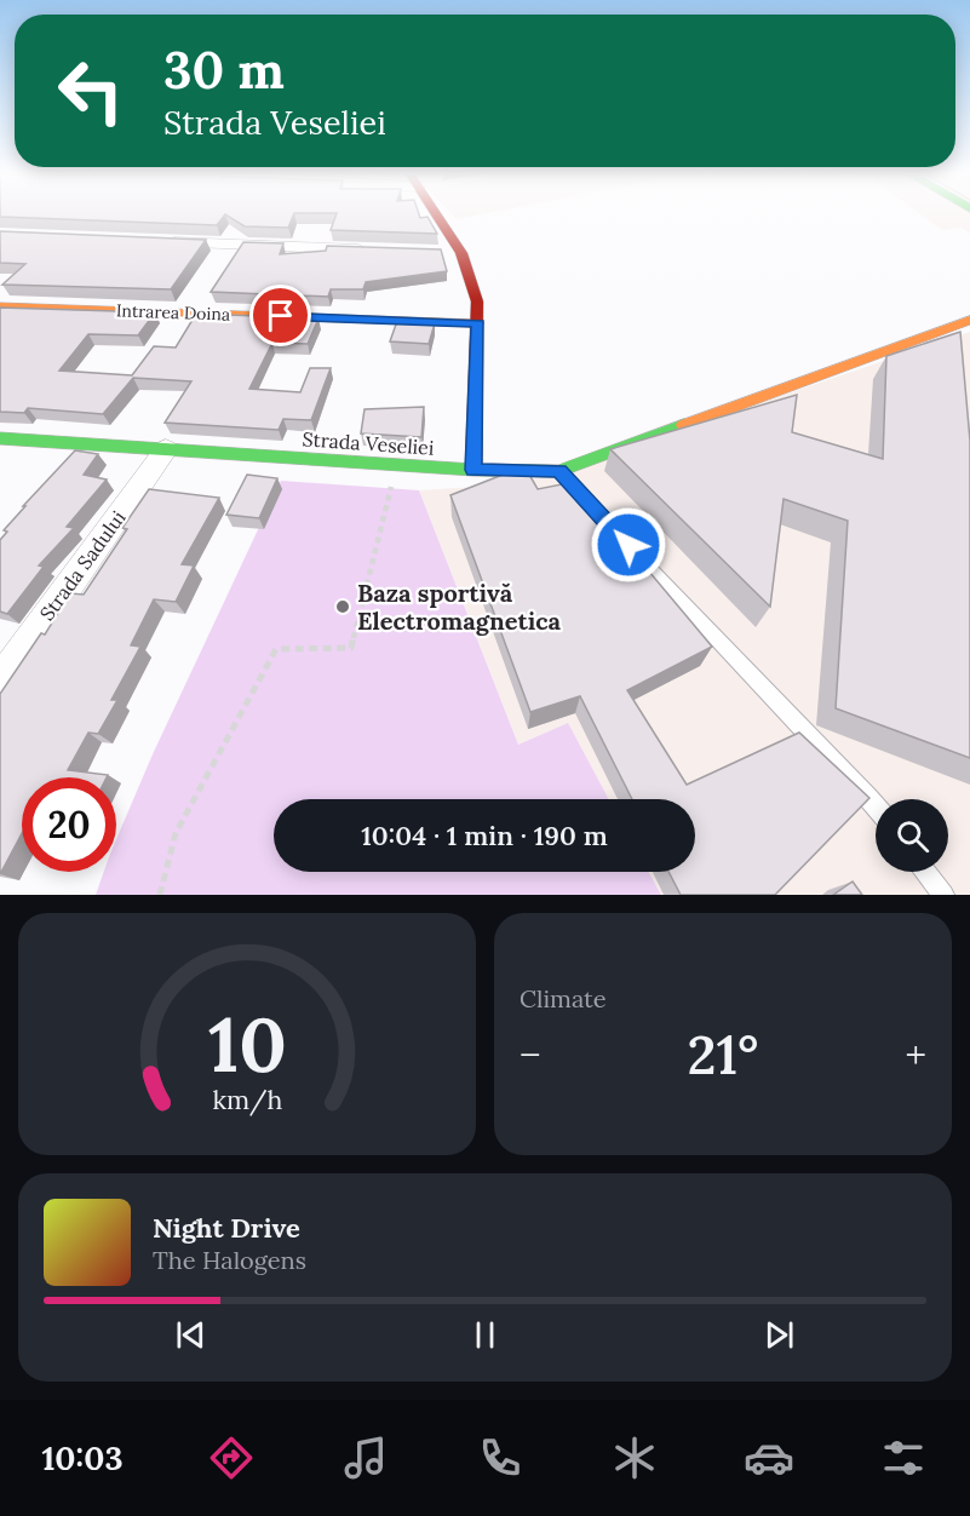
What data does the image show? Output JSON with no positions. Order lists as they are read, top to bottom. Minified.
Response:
{"streets":{"street":["Intrarea Doina","Strada Veseliei","Strada Sadului"]},"crossings":[["Strada Veseliei","Strada Sadului"]],"places":["Baza sportivă Electromagnetica"],"page":{"turn":["30 m","Strada Veseliei"],"limit":"20","trip":"10:04 · 1 min · 190 m","tile":"Climate","heat":["−","21°","+"],"song":["Night Drive","The Halogens"],"tabs":"10:03","gauge":["10","km/h"]}}
